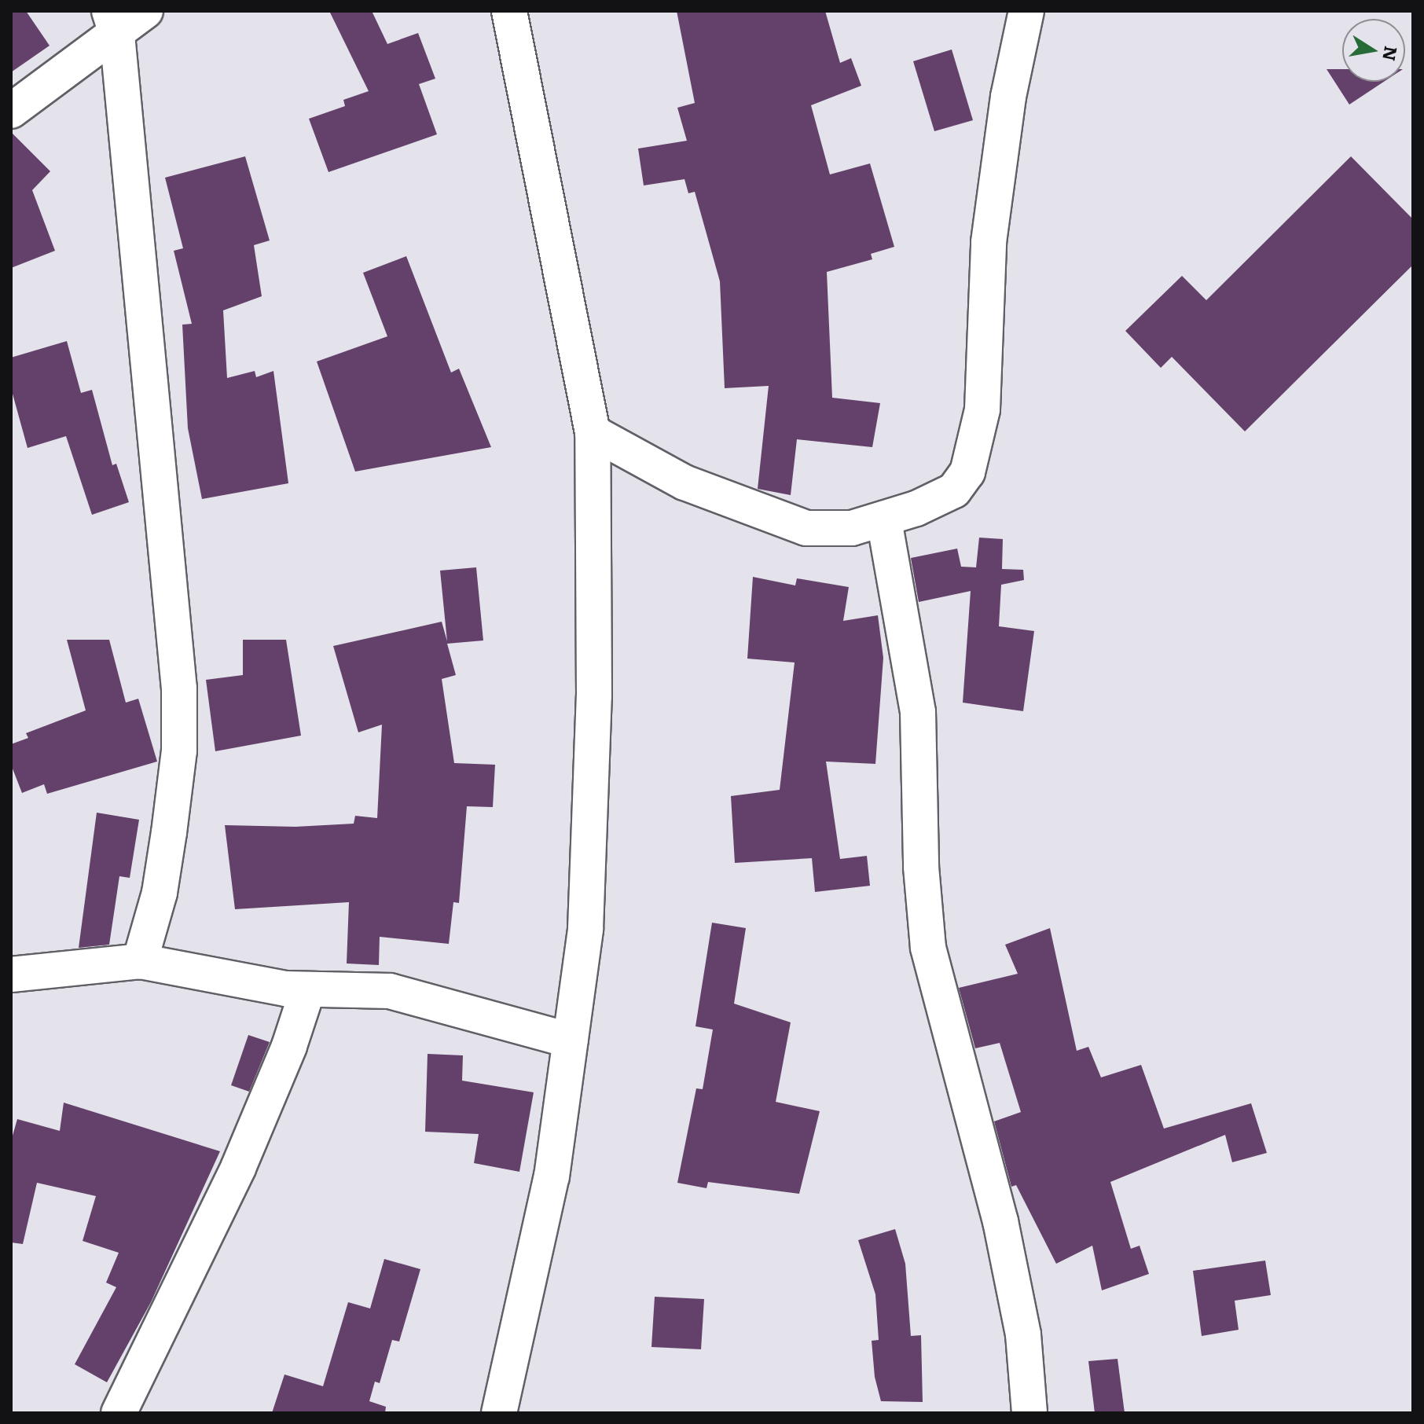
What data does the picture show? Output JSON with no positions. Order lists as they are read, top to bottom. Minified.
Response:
{"north":"right"}
